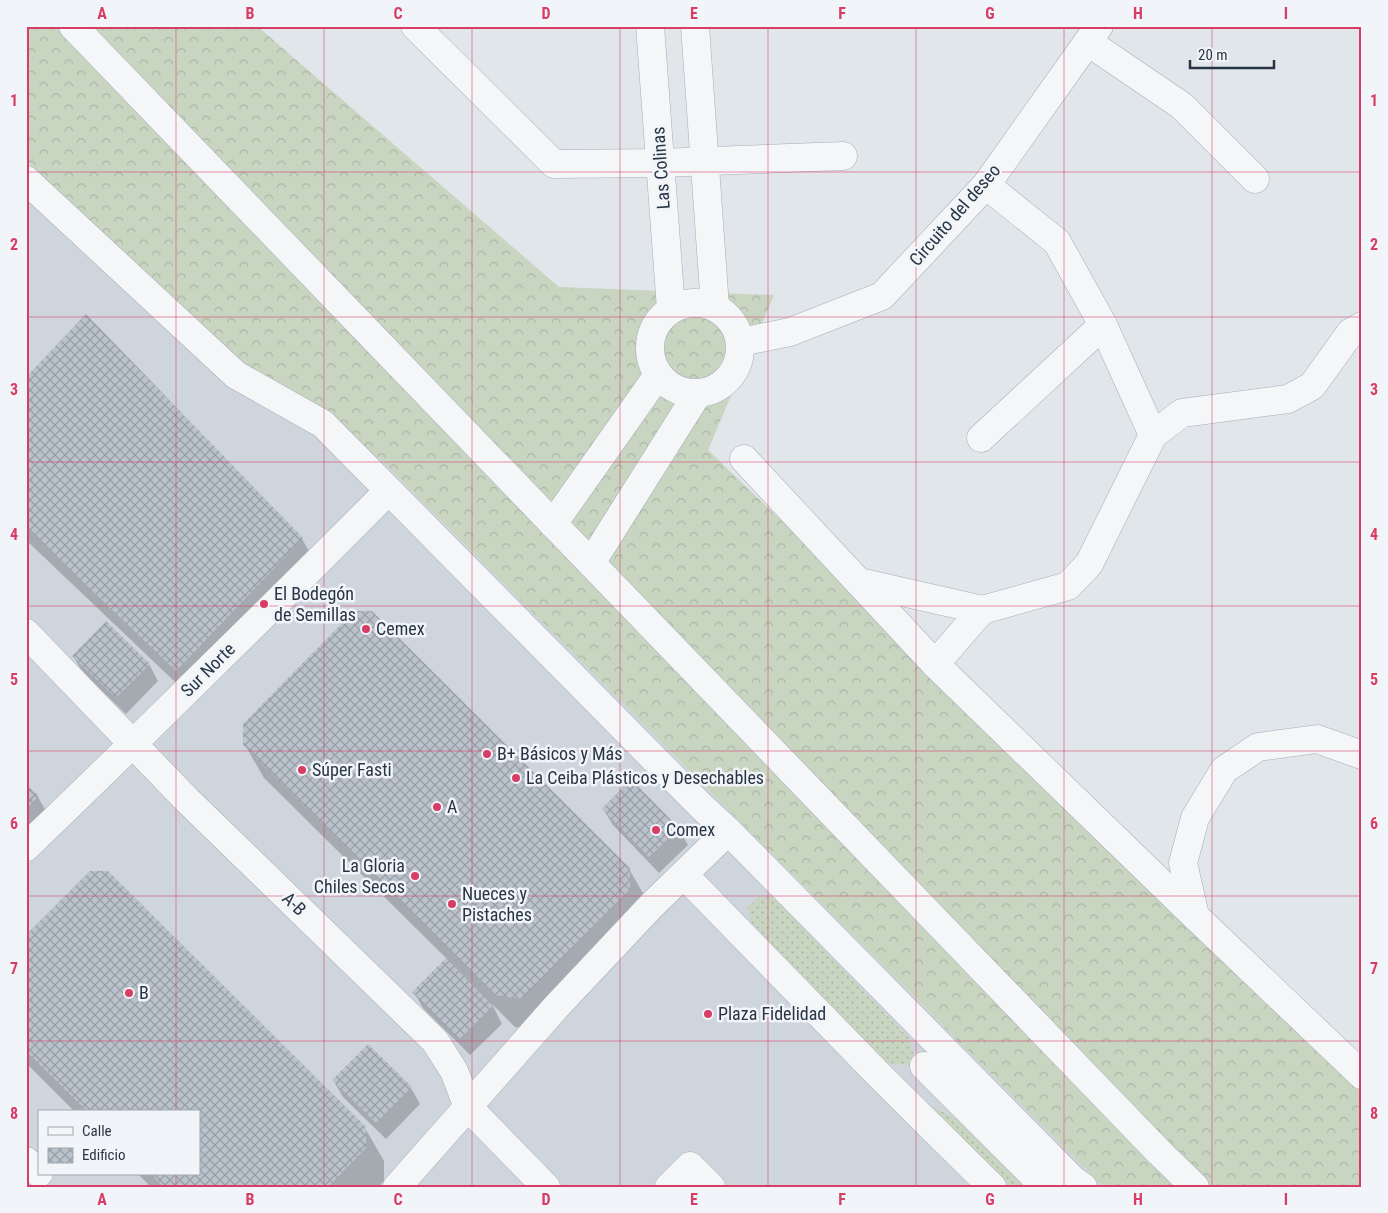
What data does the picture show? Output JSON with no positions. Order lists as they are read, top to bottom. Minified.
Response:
{"streets":{"street":["Las Colinas","Circuito del deseo","Sur Norte","A-B"]},"crossings":[["Las Colinas","Circuito del deseo"],["Sur Norte","A-B"]],"places":["El Bodegón de Semillas","Cemex","B+ Básicos y Más","Súper Fasti","La Ceiba Plásticos y Desechables","A","Comex","La Gloria Chiles Secos","Nueces y Pistaches","B","Plaza Fidelidad"],"legend":["Calle","Edificio"],"scale_bar":"20 m","grid":{"columns":["A","B","C","D","E","F","G","H","I"],"rows":["1","2","3","4","5","6","7","8"]}}
